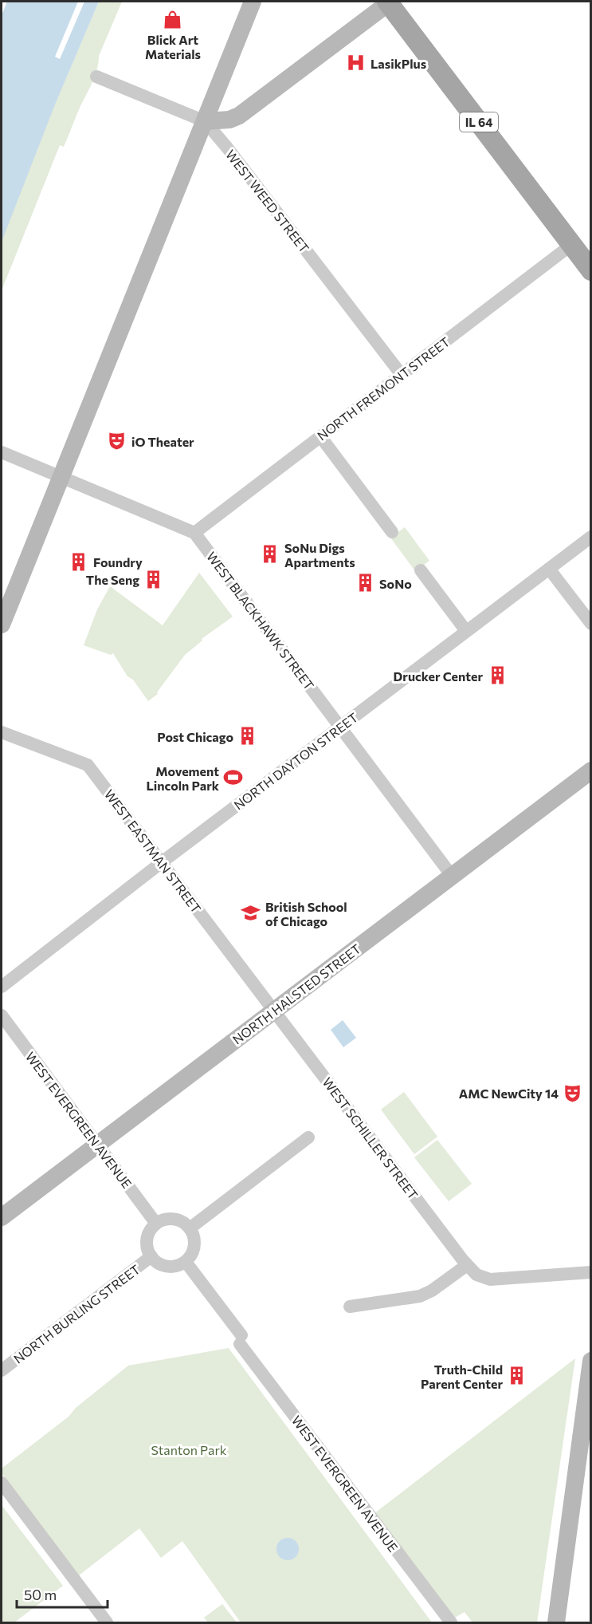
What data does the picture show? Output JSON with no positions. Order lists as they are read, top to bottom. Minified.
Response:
{"streets":{"main road":["IL 64","NORTH HALSTED STREET"],"street":["WEST WEED STREET","NORTH FREMONT STREET","WEST BLACKHAWK STREET","NORTH DAYTON STREET","WEST EASTMAN STREET","WEST EVERGREEN AVENUE","WEST SCHILLER STREET","NORTH BURLING STREET"]},"crossings":[["IL 64","NORTH FREMONT STREET"],["WEST WEED STREET","NORTH FREMONT STREET"],["NORTH FREMONT STREET","WEST BLACKHAWK STREET"],["WEST BLACKHAWK STREET","NORTH DAYTON STREET"],["WEST BLACKHAWK STREET","NORTH HALSTED STREET"],["NORTH DAYTON STREET","WEST EASTMAN STREET"],["WEST EASTMAN STREET","NORTH HALSTED STREET"],["WEST EASTMAN STREET","WEST SCHILLER STREET"],["NORTH HALSTED STREET","WEST EVERGREEN AVENUE"],["NORTH HALSTED STREET","WEST SCHILLER STREET"],["WEST EVERGREEN AVENUE","NORTH BURLING STREET"]],"parks":["Stanton Park"],"places":{"shop":["Blick Art Materials"],"hospital":["LasikPlus"],"theatre":["iO Theater","AMC NewCity 14"],"building":["SoNu Digs Apartments","Foundry","The Seng","SoNo","Drucker Center","Post Chicago","Truth-Child Parent Center"],"sports":["Movement Lincoln Park"],"school or university":["British School of Chicago"]},"scale_bar":"50 m"}
